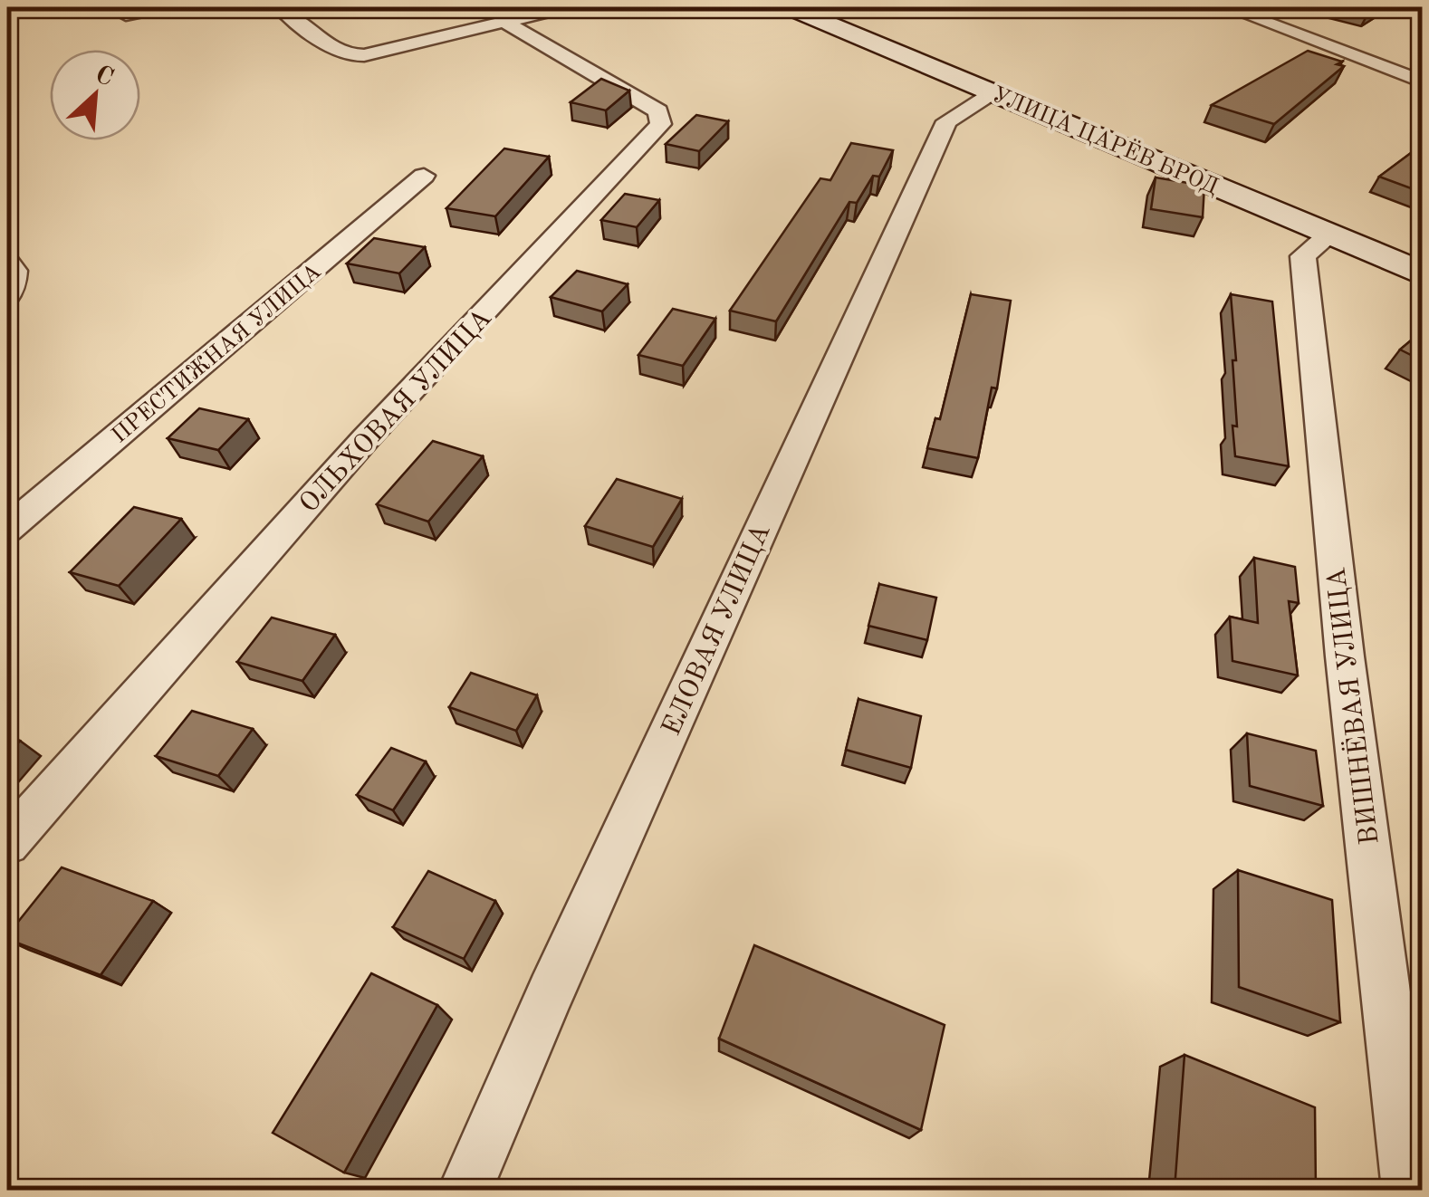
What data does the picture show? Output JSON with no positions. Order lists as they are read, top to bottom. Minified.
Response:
{"streets":{"street":["УЛИЦА ЦАРЁВ БРОД","ПРЕСТИЖНАЯ УЛИЦА","ОЛЬХОВАЯ УЛИЦА","ЕЛОВАЯ УЛИЦА","ВИШНЁВАЯ УЛИЦА"]},"crossings":[["УЛИЦА ЦАРЁВ БРОД","ЕЛОВАЯ УЛИЦА"],["УЛИЦА ЦАРЁВ БРОД","ВИШНЁВАЯ УЛИЦА"]],"north":"top right"}
